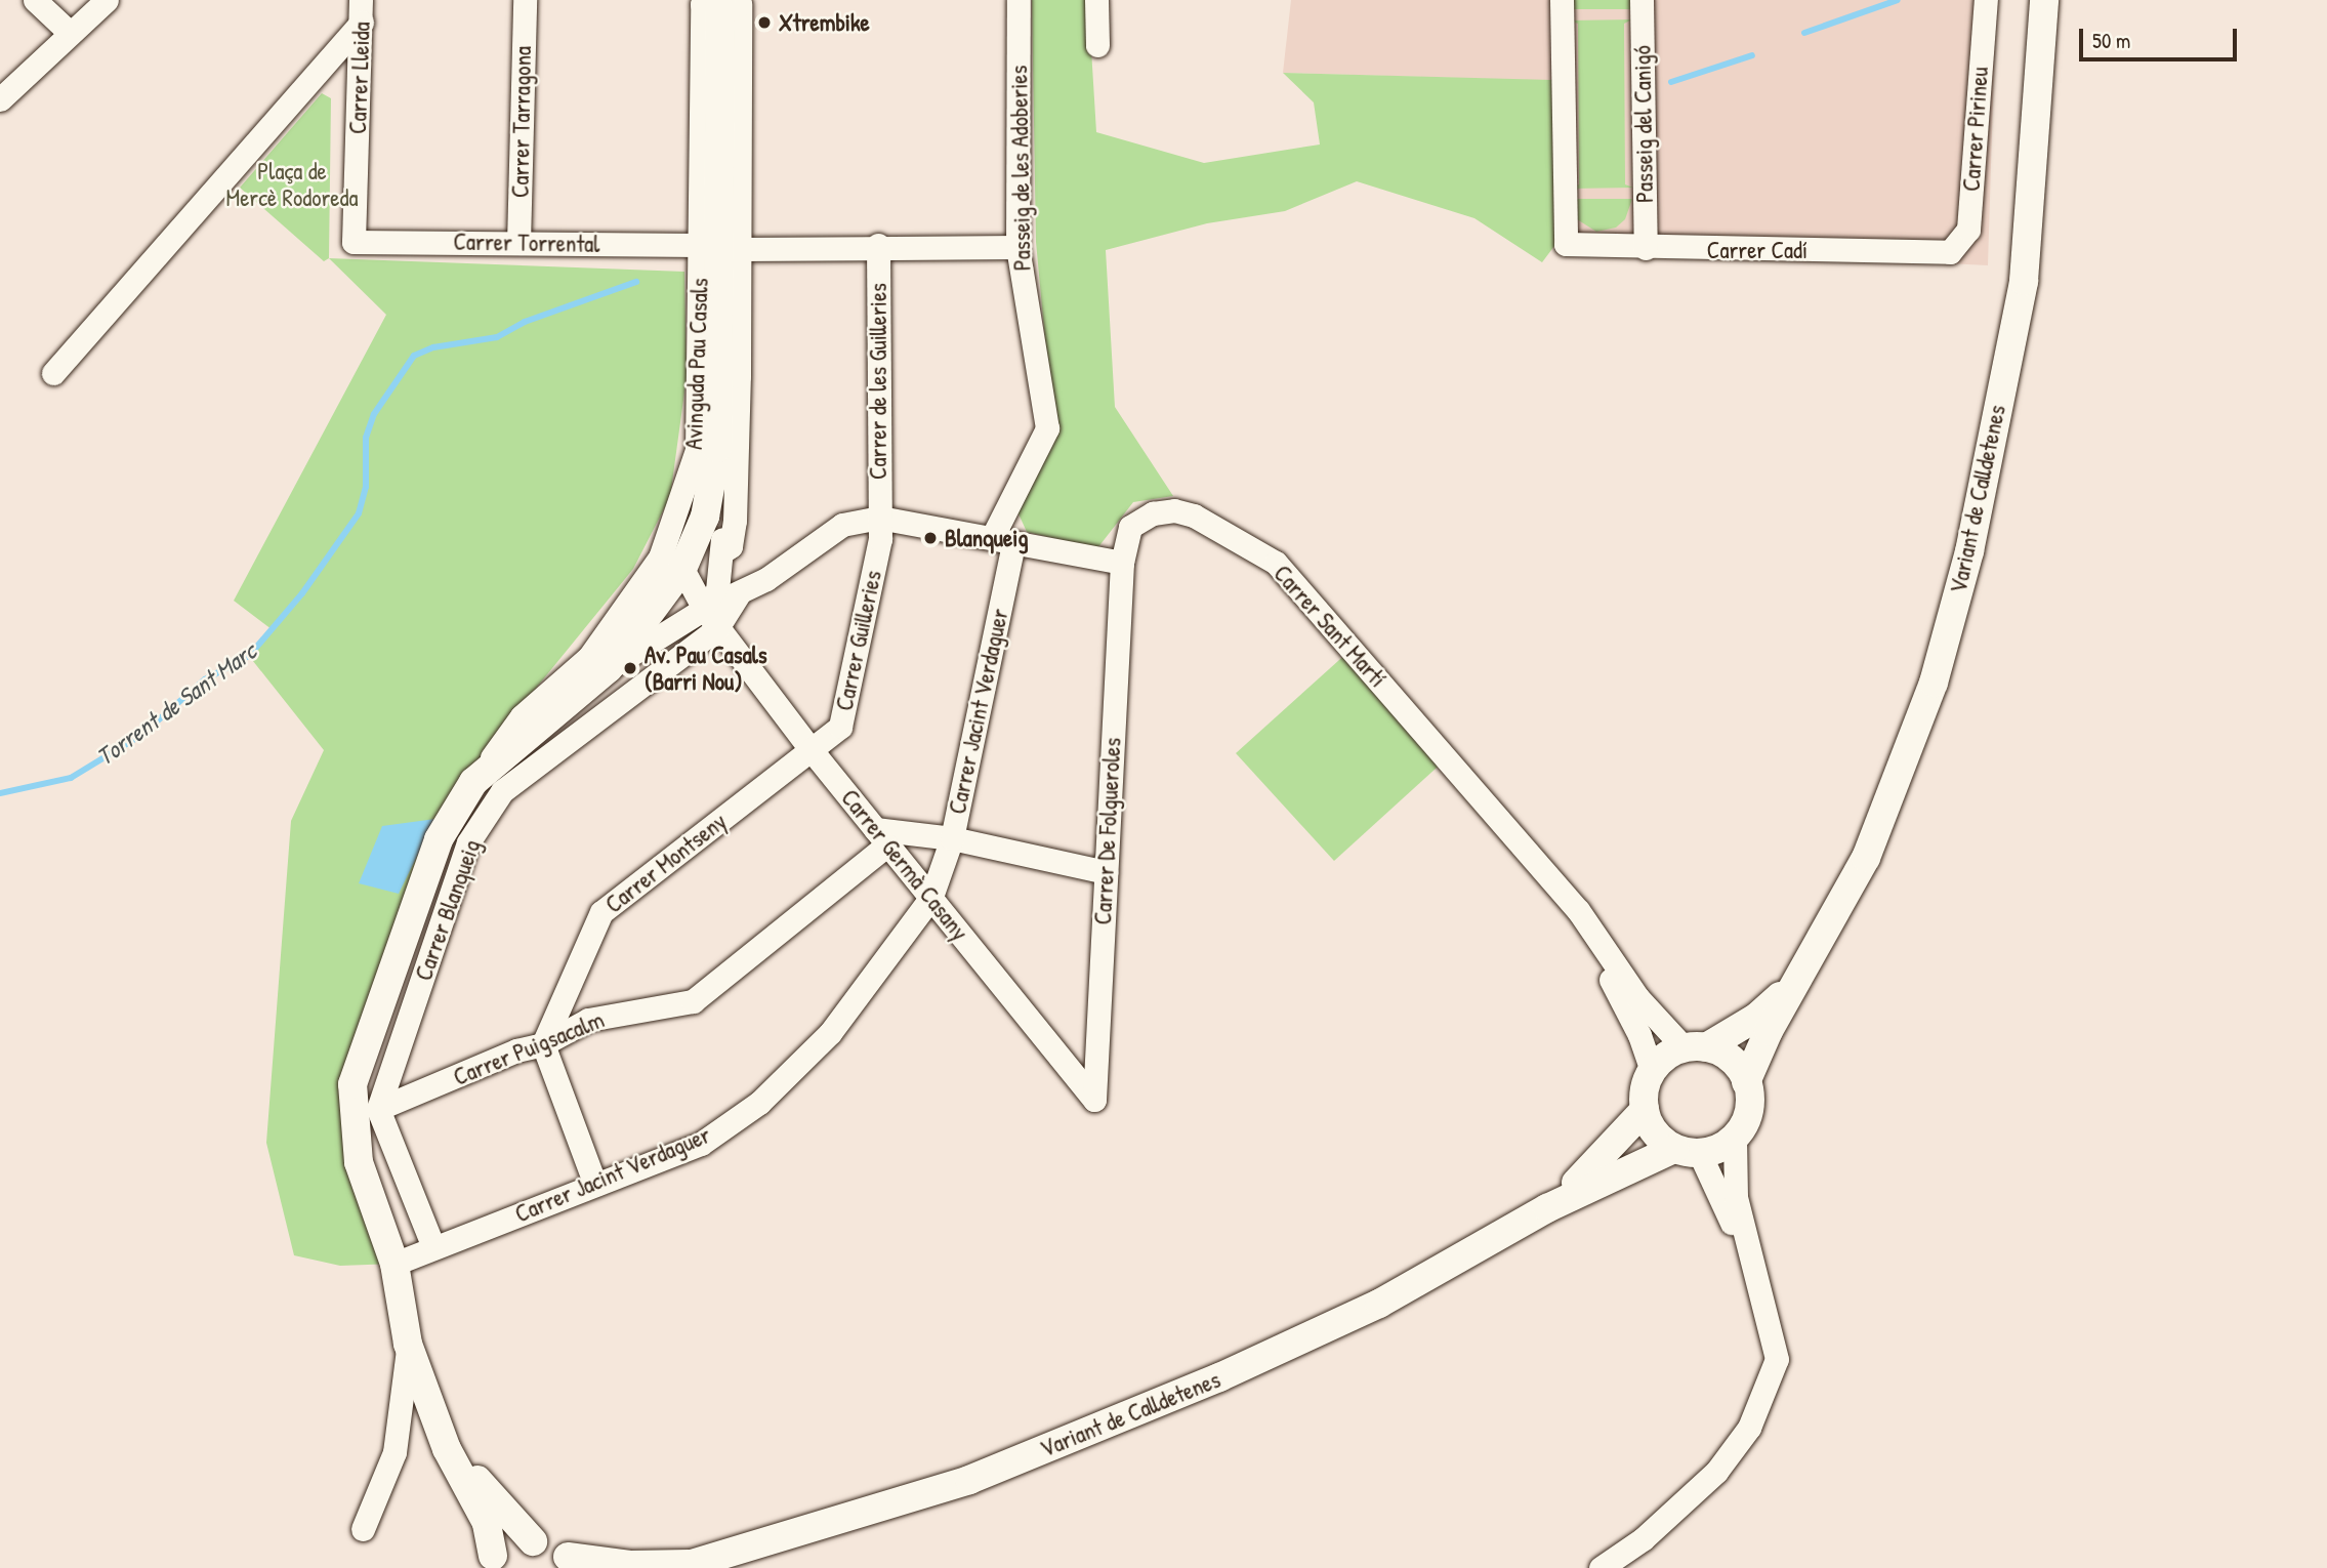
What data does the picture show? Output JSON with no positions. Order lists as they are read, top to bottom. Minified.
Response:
{"streets":{"street":["Carrer Lleida","Carrer Tarragona","Passeig del Canigó","Carrer Pirineu","Passeig de les Adoberies","Carrer Torrental","Carrer Cadí","Avinguda Pau Casals","Carrer de les Guilleries","Variant de Calldetenes","Carrer Sant Martí","Carrer Guilleries","Carrer Jacint Verdaguer","Carrer De Folgueroles","Carrer Montseny","Carrer Germà Casany","Carrer Blanqueig","Carrer Puigsacalm"]},"crossings":[["Carrer Lleida","Carrer Torrental"],["Carrer Tarragona","Carrer Torrental"],["Passeig del Canigó","Carrer Cadí"],["Carrer Pirineu","Carrer Cadí"],["Passeig de les Adoberies","Carrer Jacint Verdaguer"],["Carrer Torrental","Avinguda Pau Casals"],["Avinguda Pau Casals","Variant de Calldetenes"],["Avinguda Pau Casals","Carrer Germà Casany"],["Avinguda Pau Casals","Carrer Blanqueig"],["Carrer de les Guilleries","Carrer Guilleries"],["Variant de Calldetenes","Carrer Sant Martí"],["Variant de Calldetenes","Carrer Jacint Verdaguer"],["Carrer Sant Martí","Carrer De Folgueroles"],["Carrer Guilleries","Carrer Montseny"],["Carrer Guilleries","Carrer Germà Casany"],["Carrer Jacint Verdaguer","Carrer Germà Casany"],["Carrer De Folgueroles","Carrer Germà Casany"],["Carrer Montseny","Carrer Germà Casany"],["Carrer Montseny","Carrer Puigsacalm"],["Carrer Germà Casany","Carrer Blanqueig"],["Carrer Germà Casany","Carrer Puigsacalm"],["Carrer Blanqueig","Carrer Puigsacalm"]],"water":["Torrent de Sant Marc"],"parks":["Plaça de Mercè Rodoreda"],"places":["Xtrembike","Blanqueig","Av. Pau Casals (Barri Nou)"],"scale_bar":"50 m"}
